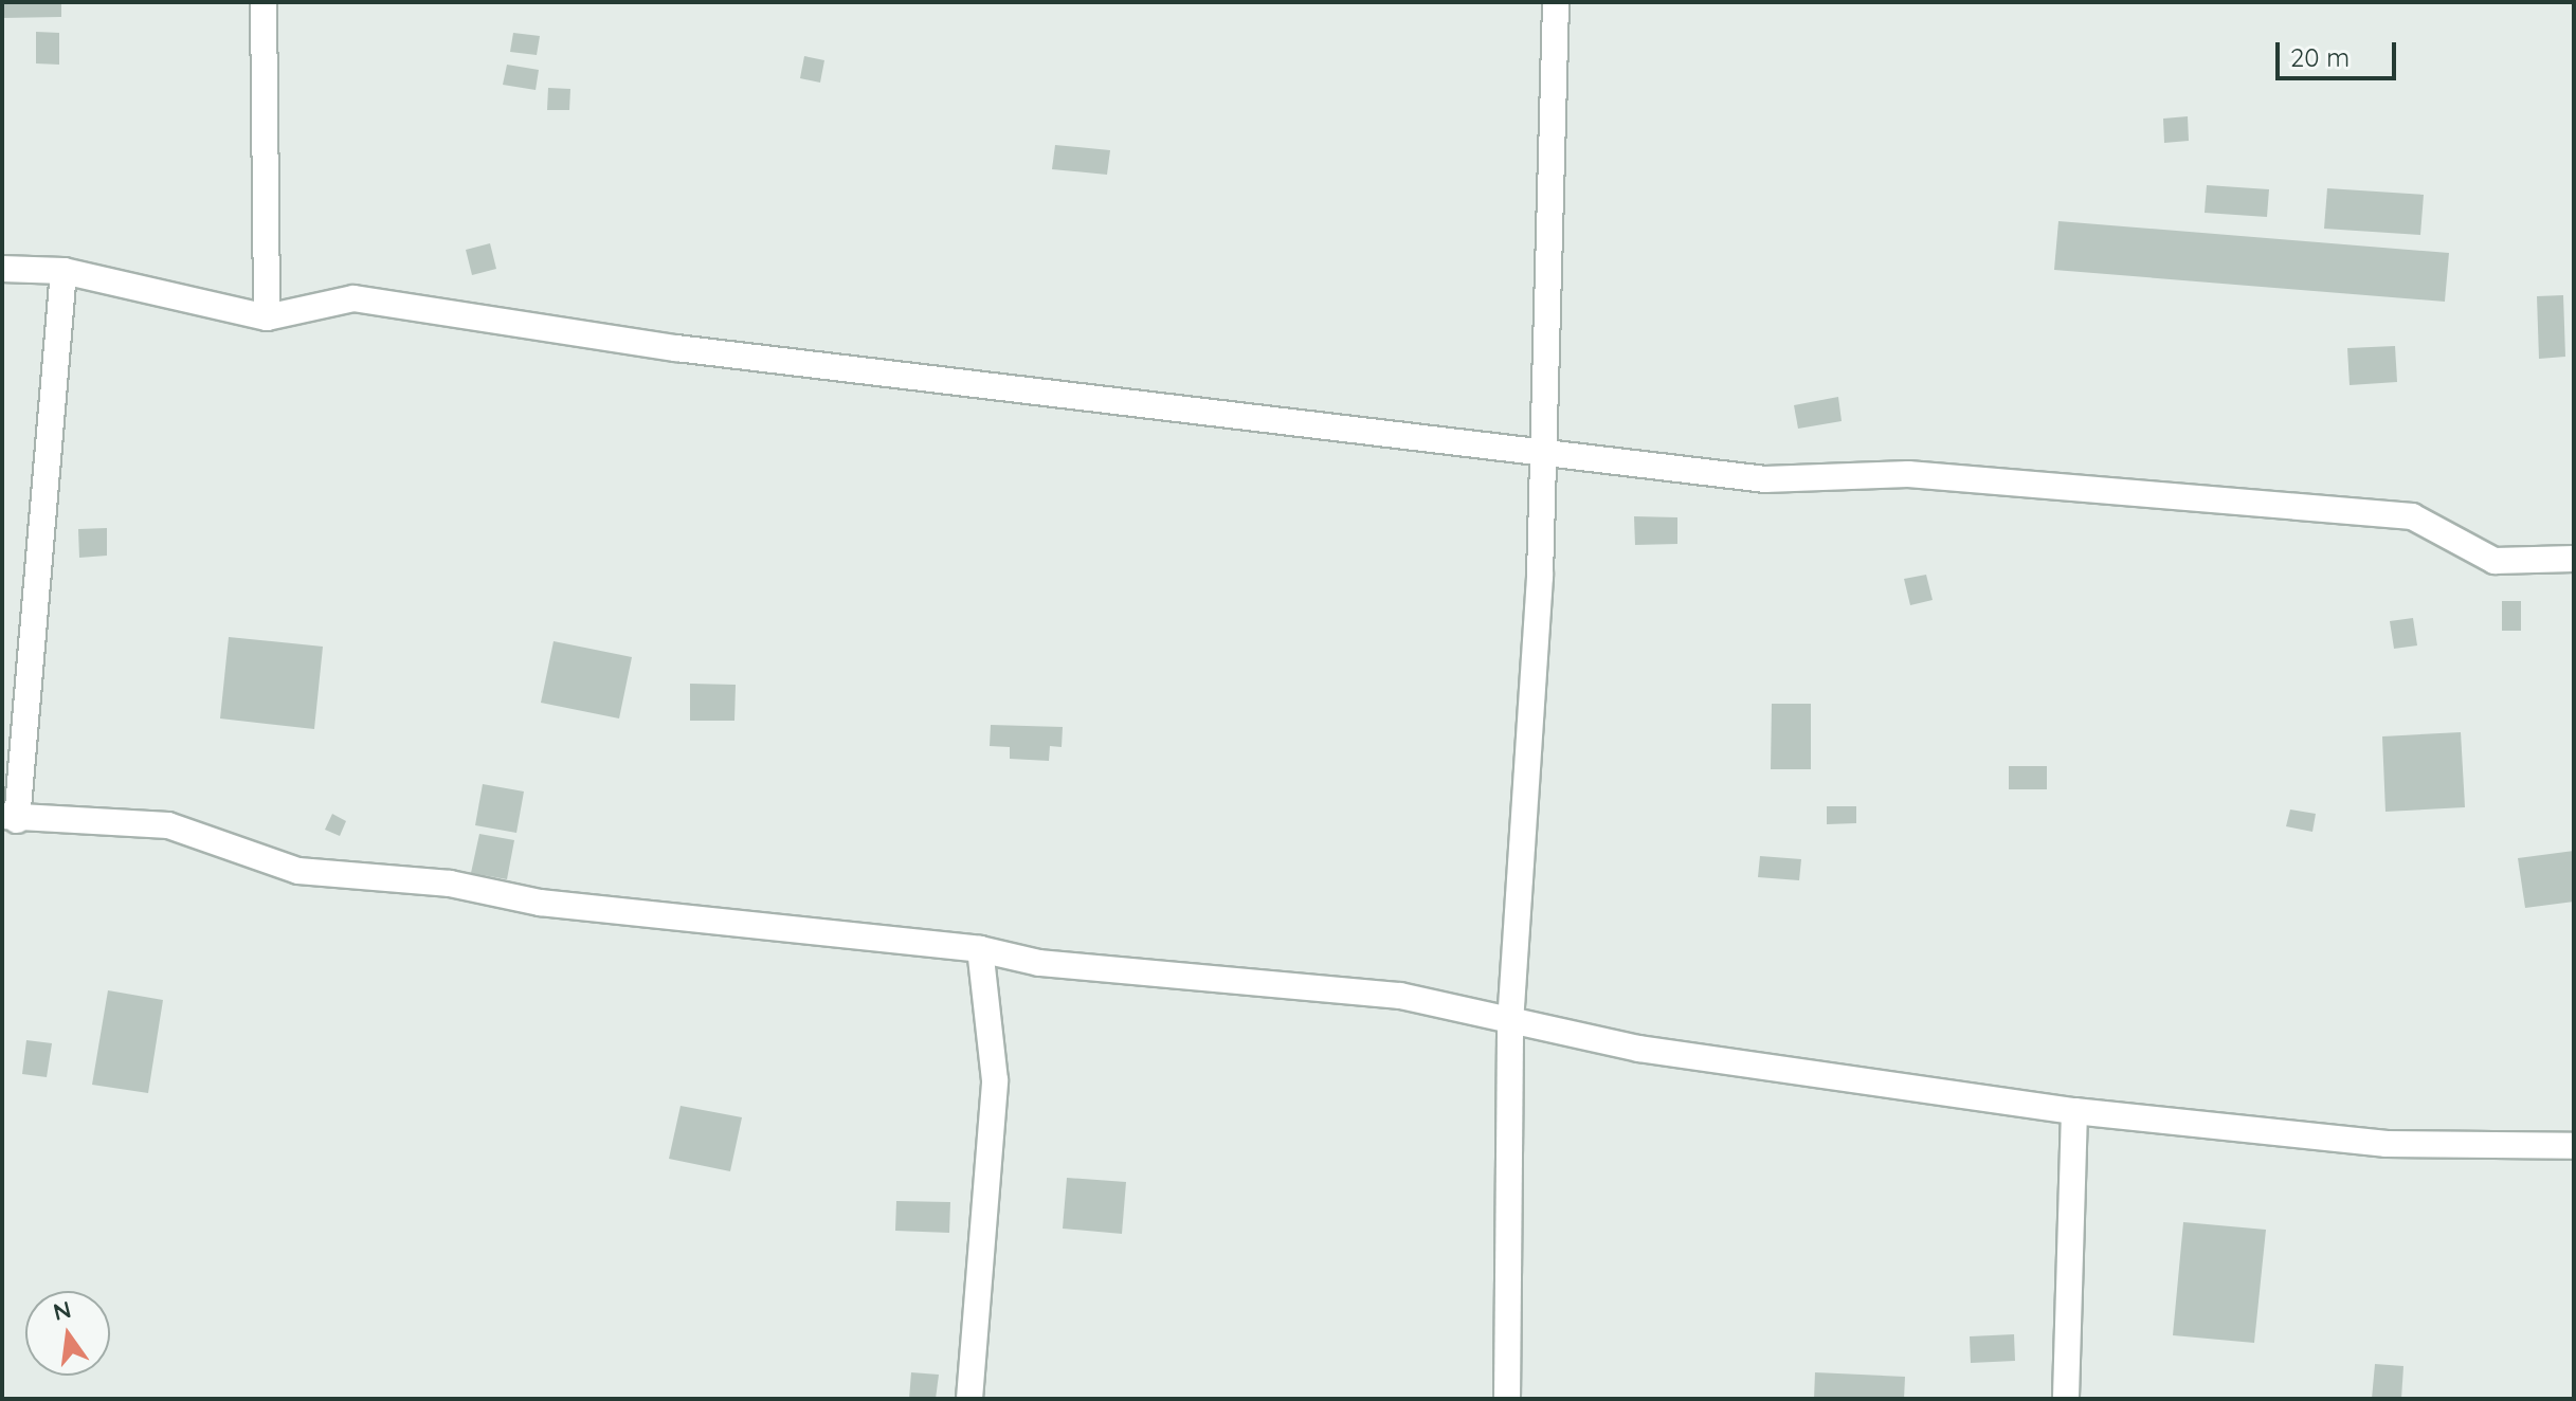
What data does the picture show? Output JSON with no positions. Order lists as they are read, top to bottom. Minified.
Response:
{"scale_bar":"20 m","north":"top"}
